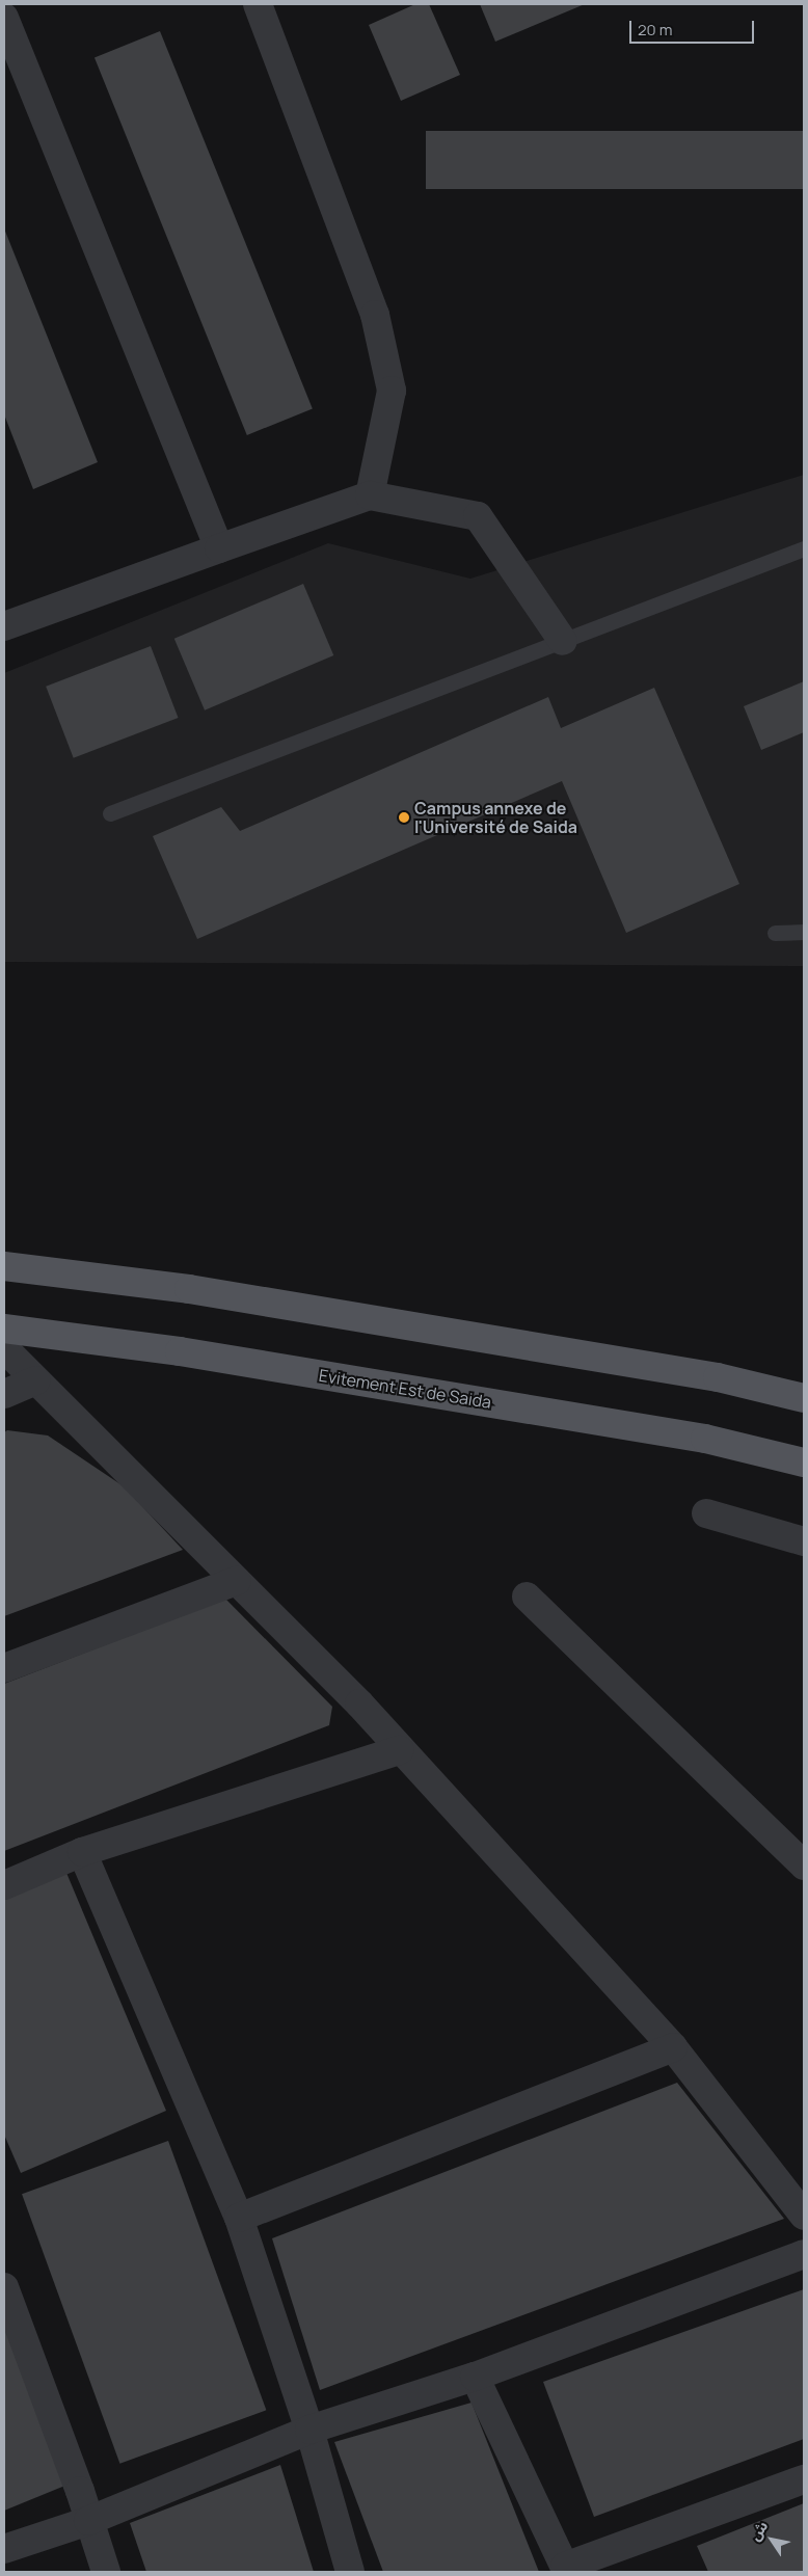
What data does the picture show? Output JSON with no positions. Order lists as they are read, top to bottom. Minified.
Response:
{"streets":{"main road":["Evitement Est de Saida"]},"places":["Campus annexe de l'Université de Saida"],"scale_bar":"20 m","north":"top left"}
